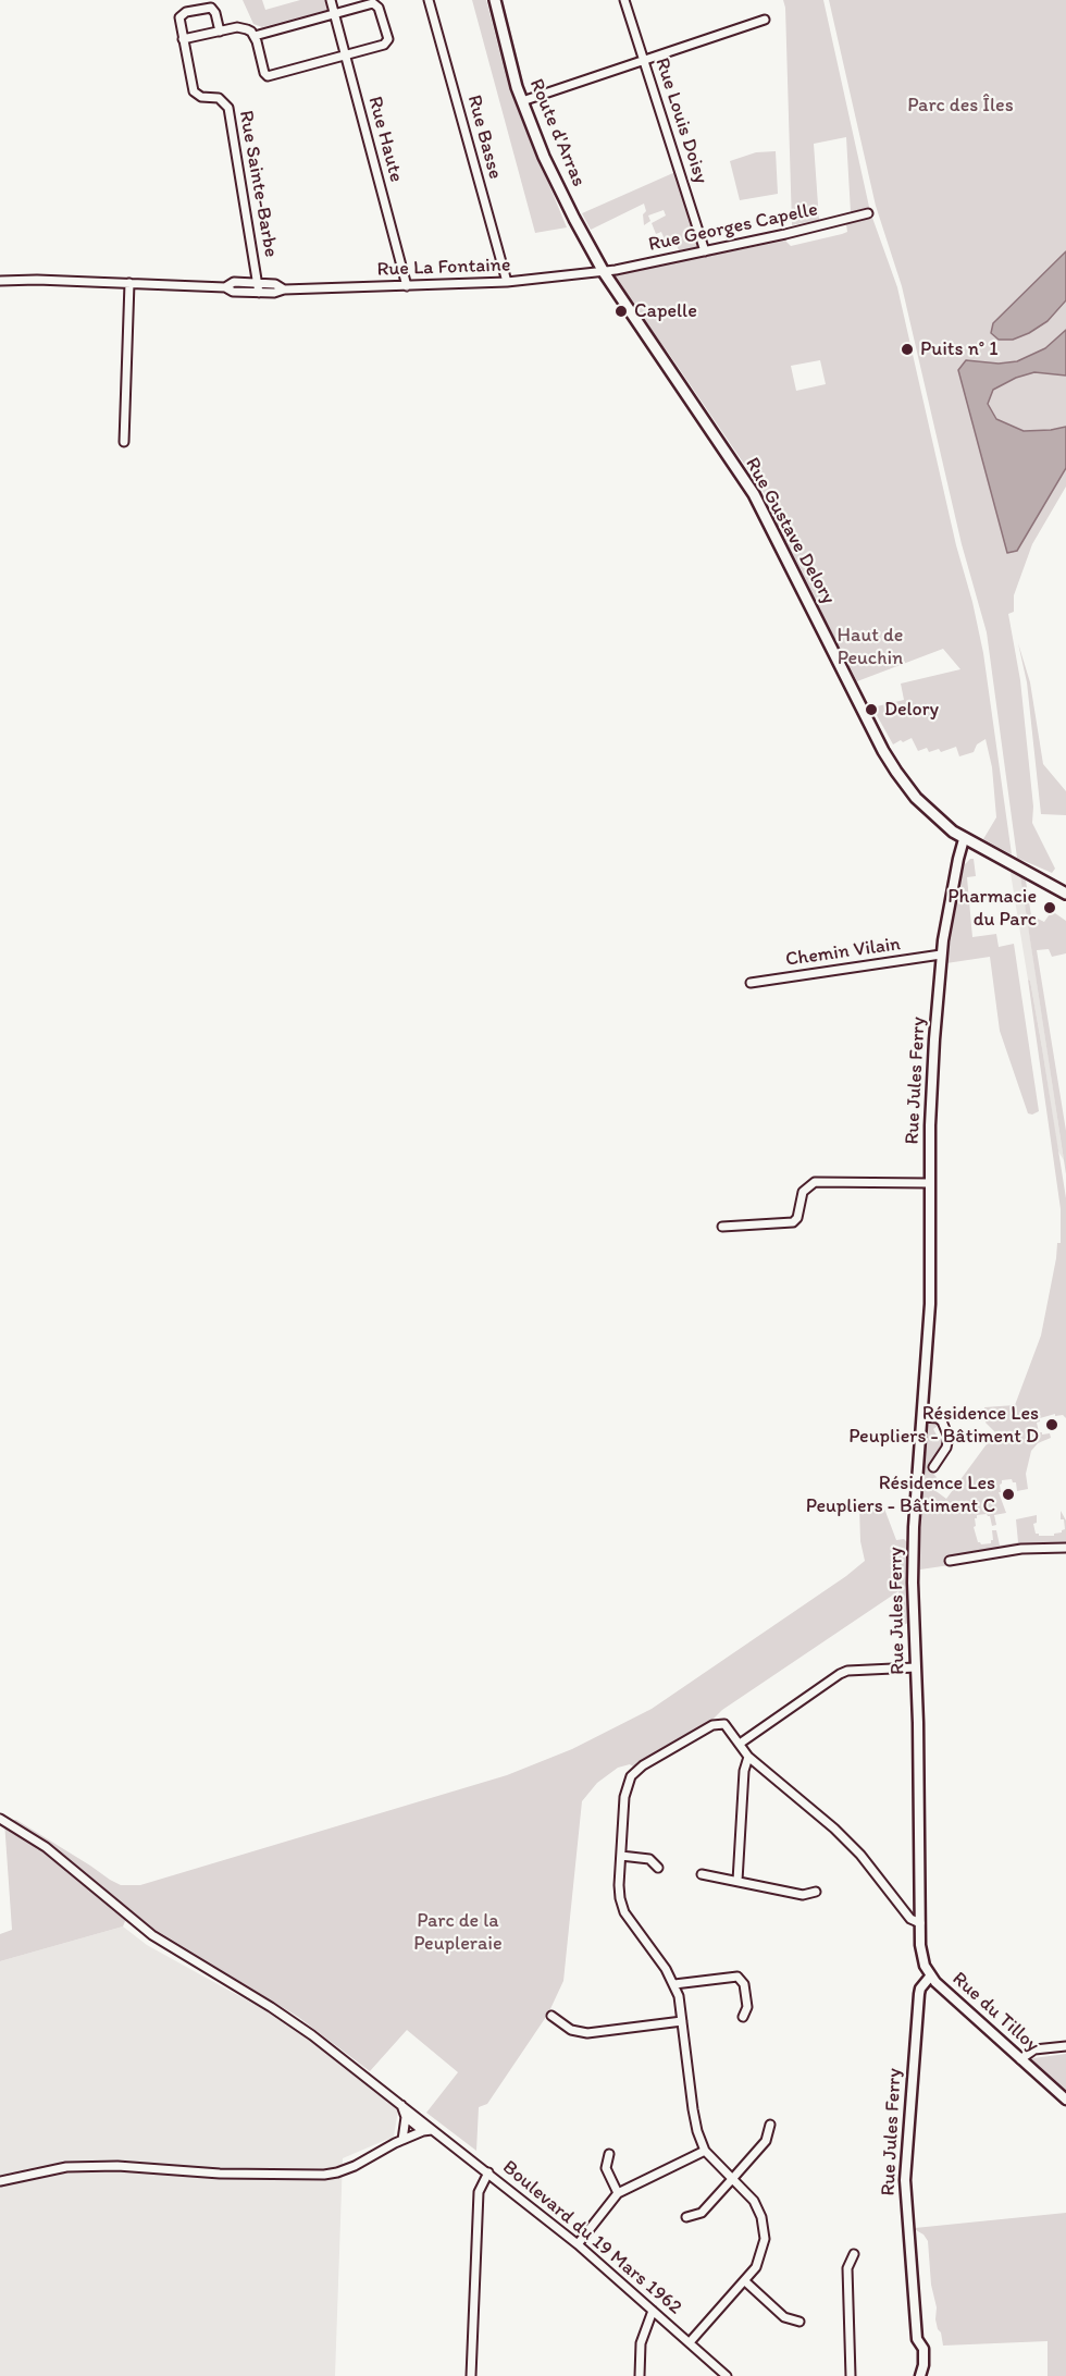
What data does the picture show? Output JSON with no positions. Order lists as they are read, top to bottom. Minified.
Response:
{"streets":{"main road":["Route d'Arras","Rue Gustave Delory"],"street":["Rue Louis Doisy","Rue Basse","Rue Haute","Rue Sainte-Barbe","Rue Georges Capelle","Rue La Fontaine","Chemin Vilain","Rue Jules Ferry","Rue du Tilloy","Boulevard du 19 Mars 1962"]},"crossings":[["Rue Louis Doisy","Rue Georges Capelle"],["Route d'Arras","Rue Georges Capelle"],["Route d'Arras","Rue La Fontaine"],["Route d'Arras","Rue Gustave Delory"],["Rue Basse","Rue La Fontaine"],["Rue Haute","Rue La Fontaine"],["Rue Sainte-Barbe","Rue La Fontaine"],["Rue Georges Capelle","Rue La Fontaine"],["Rue Georges Capelle","Rue Gustave Delory"],["Rue La Fontaine","Rue Gustave Delory"],["Rue Gustave Delory","Rue Jules Ferry"],["Chemin Vilain","Rue Jules Ferry"],["Rue Jules Ferry","Rue du Tilloy"]],"parks":["Parc des Îles","Haut de Peuchin","Parc de la Peupleraie"],"places":["Capelle","Puits n° 1","Delory","Pharmacie du Parc","Résidence Les Peupliers - Bâtiment D","Résidence Les Peupliers - Bâtiment C"]}
